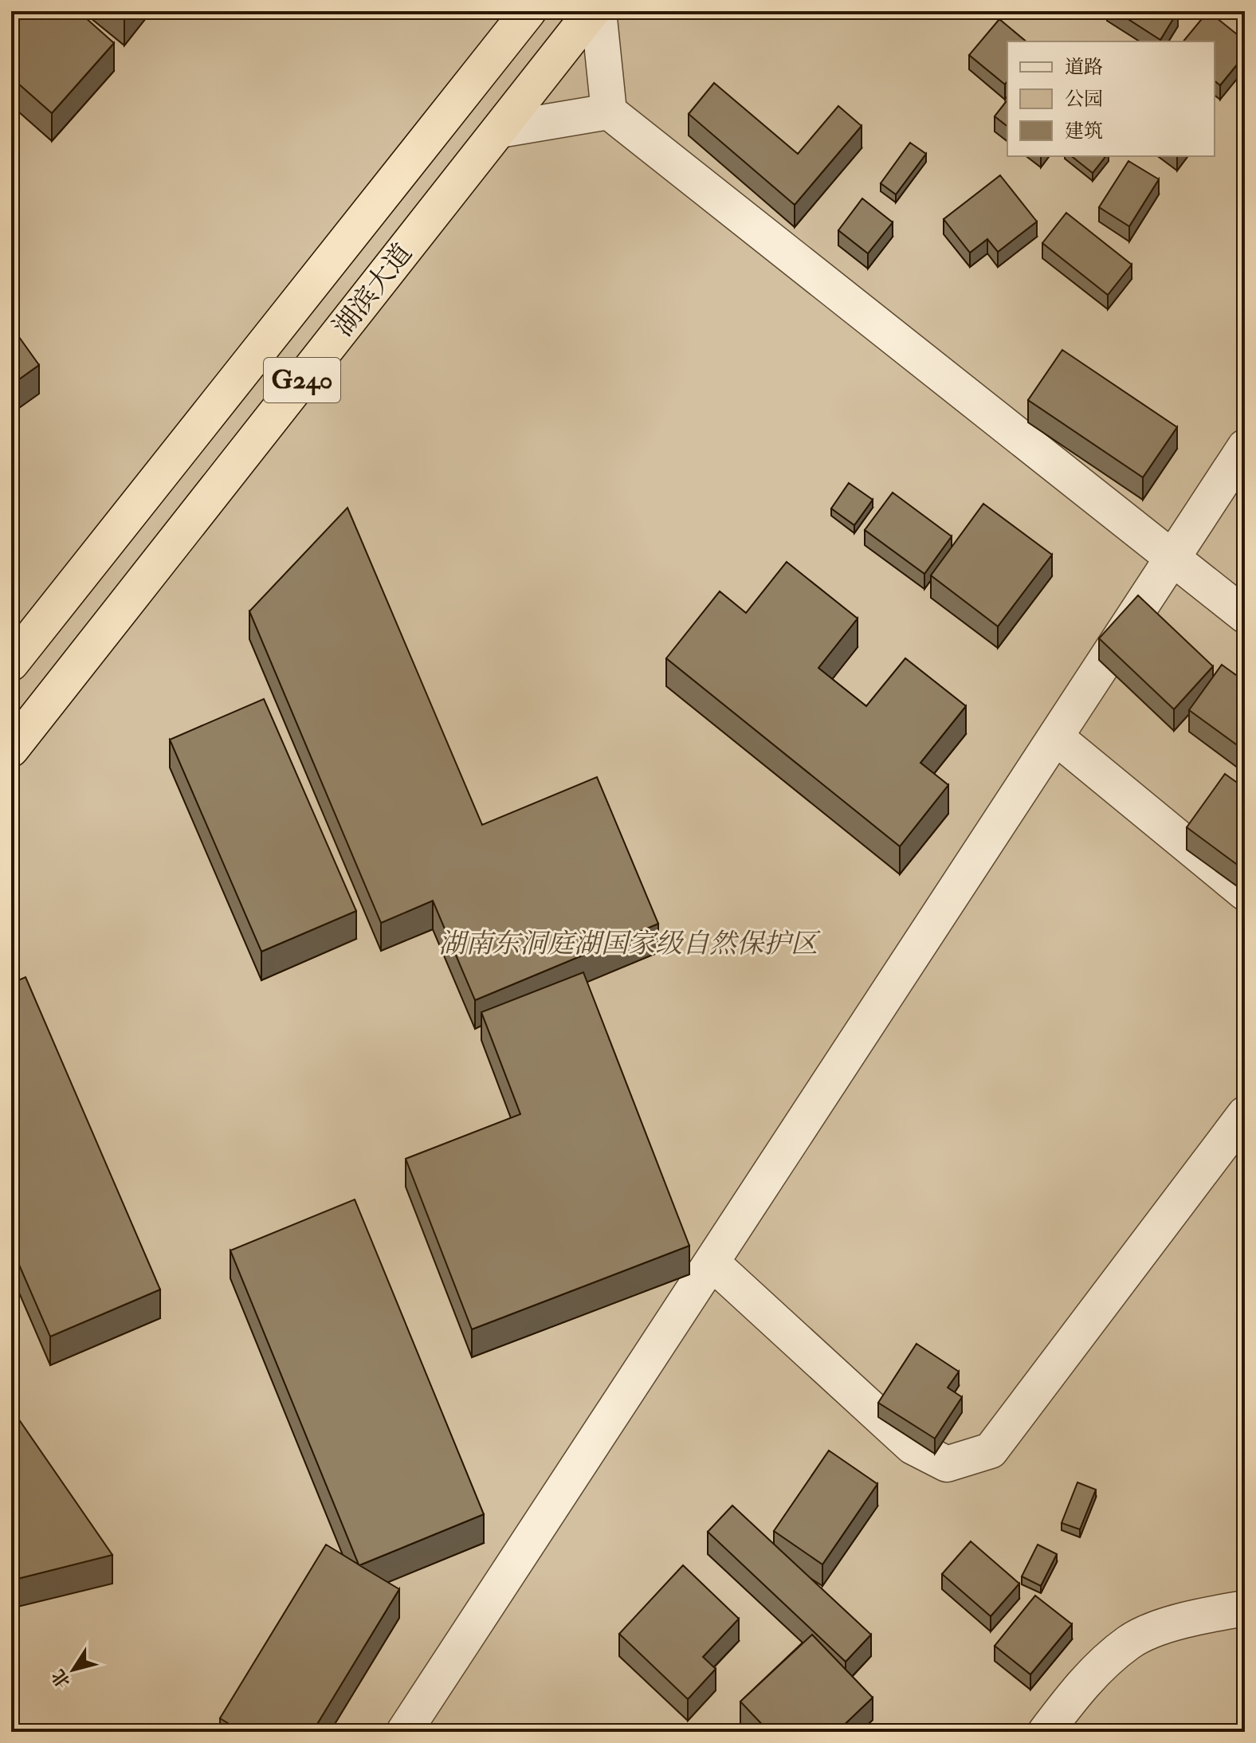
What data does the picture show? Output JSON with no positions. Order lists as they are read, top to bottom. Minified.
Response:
{"streets":{"highway":["湖滨大道","G240"]},"parks":["湖南东洞庭湖国家级自然保护区"],"legend":["道路","公园","建筑"],"north":"bottom left"}
